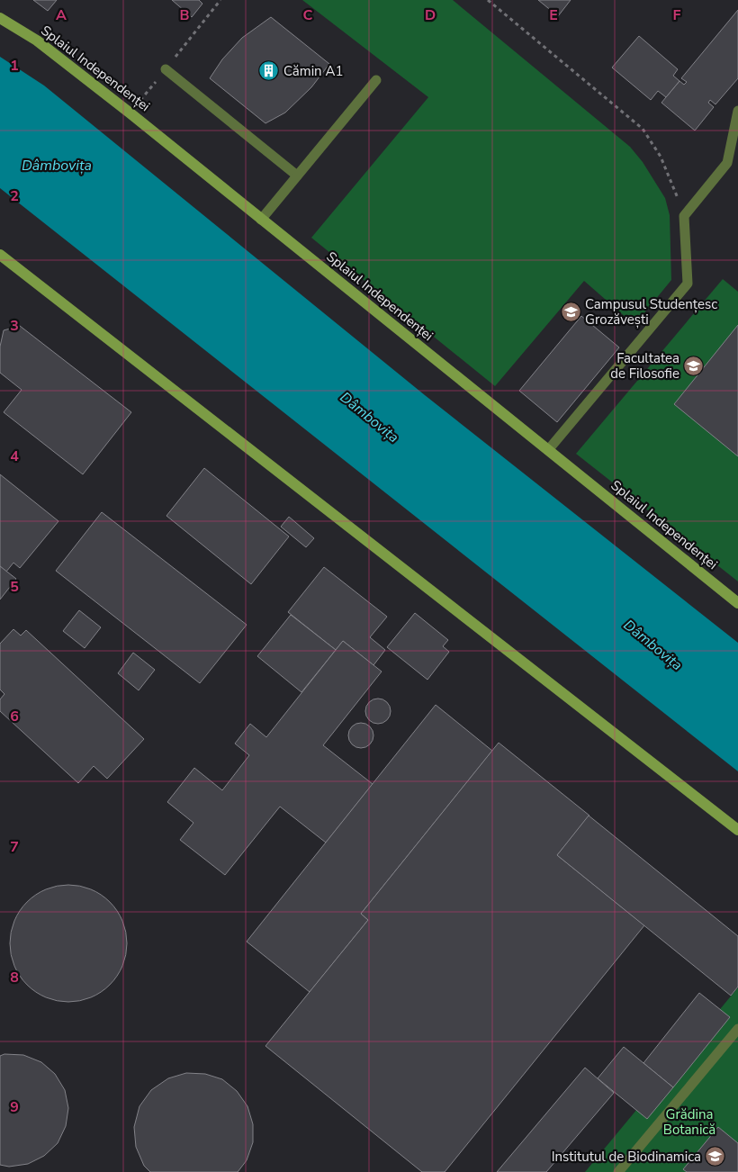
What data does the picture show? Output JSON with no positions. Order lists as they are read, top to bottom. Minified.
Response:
{"streets":{"main road":["Splaiul Independenței"]},"water":["Dâmbovița"],"parks":["Grădina Botanică"],"places":{"building":["Cămin A1"],"school or university":["Campusul Studențesc Grozăvești","Facultatea de Filosofie","Institutul de Biodinamica"]},"grid":{"columns":["A","B","C","D","E","F"],"rows":["1","2","3","4","5","6","7","8","9"]}}
